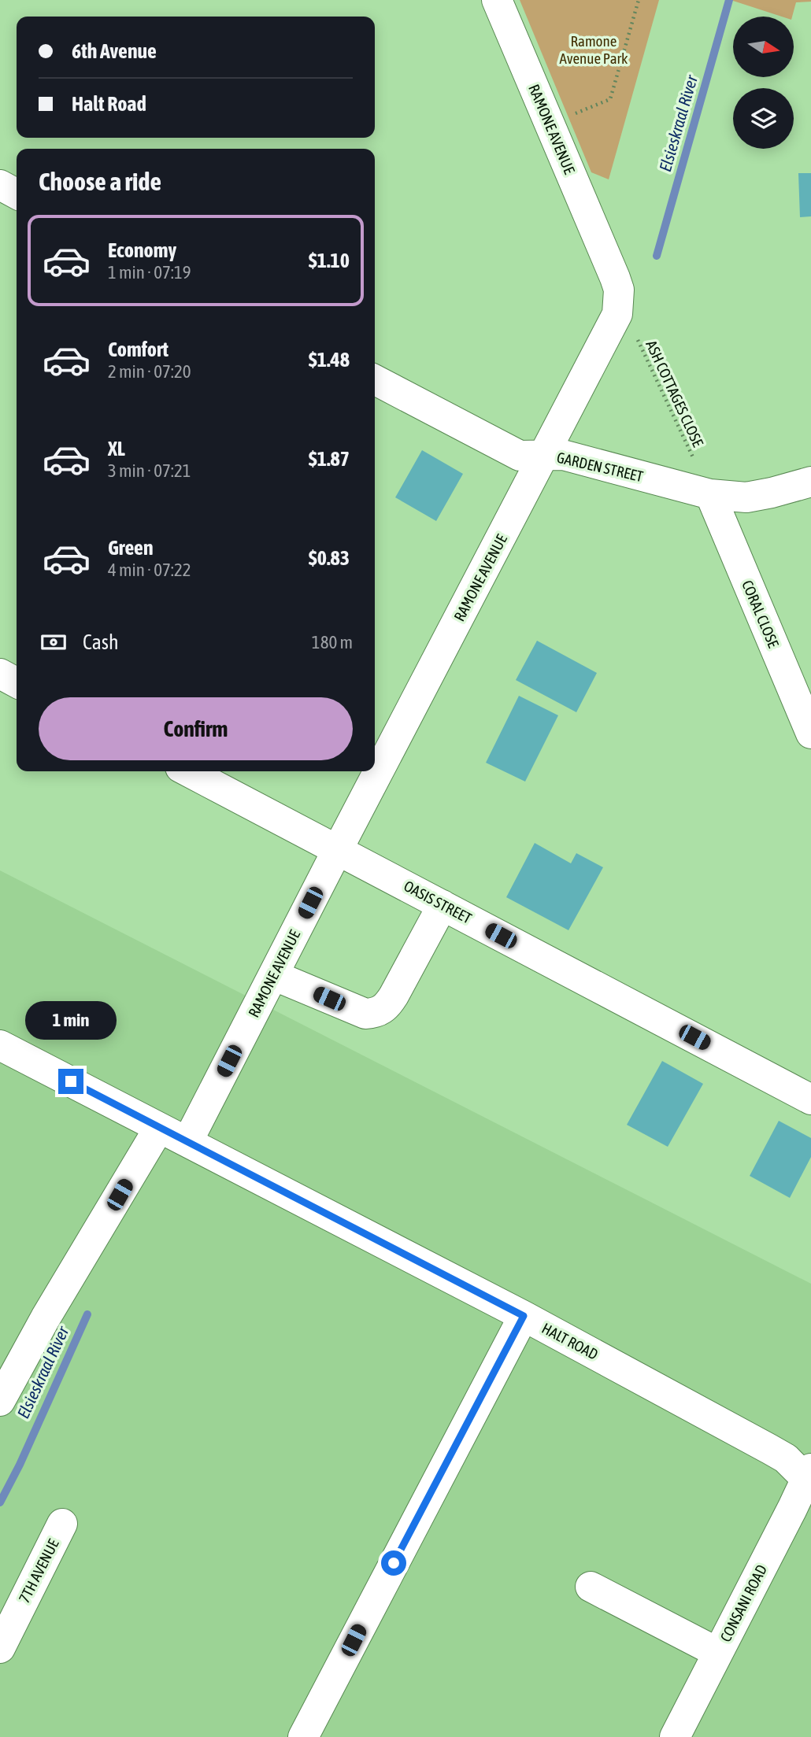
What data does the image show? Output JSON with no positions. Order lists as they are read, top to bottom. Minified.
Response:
{"streets":{"street":["RAMONE AVENUE","GARDEN STREET","CORAL CLOSE","OASIS STREET","HALT ROAD","7TH AVENUE","CONSANI ROAD"],"path":["ASH COTTAGES CLOSE"]},"crossings":[["RAMONE AVENUE","ASH COTTAGES CLOSE"],["RAMONE AVENUE","GARDEN STREET"],["RAMONE AVENUE","OASIS STREET"],["RAMONE AVENUE","HALT ROAD"],["ASH COTTAGES CLOSE","GARDEN STREET"],["ASH COTTAGES CLOSE","CORAL CLOSE"],["GARDEN STREET","CORAL CLOSE"],["HALT ROAD","CONSANI ROAD"]],"water":["Elsieskraal River"],"parks":["Ramone Avenue Park"],"north":"right","page":{"banner":["6th Avenue","Halt Road"],"heading":"Choose a ride","list":[{"name":"Economy","note":"1 min · 07:19","value":"$1.10"},{"name":"Comfort","note":"2 min · 07:20","value":"$1.48"},{"name":"XL","note":"3 min · 07:21","value":"$1.87"},{"name":"Green","note":"4 min · 07:22","value":"$0.83"}],"pay":["Cash","180 m"],"buttons":"Confirm","bubble":"1 min"}}
